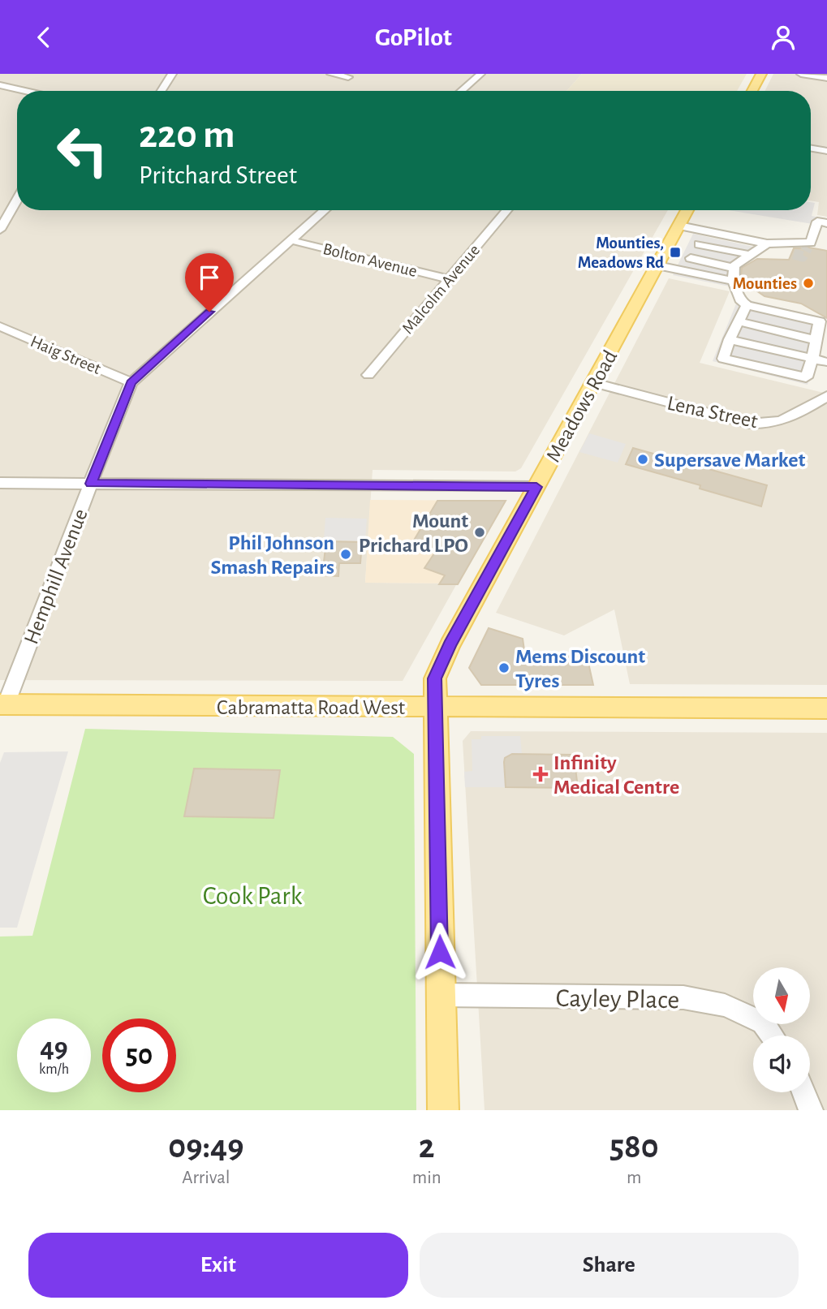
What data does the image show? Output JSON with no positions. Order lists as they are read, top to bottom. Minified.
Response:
{"streets":{"main road":["Meadows Road","Cabramatta Road West"],"street":["Bolton Avenue","Malcolm Avenue","Haig Street","Lena Street","Hemphill Avenue","Cayley Place"]},"crossings":[["Bolton Avenue","Malcolm Avenue"],["Bolton Avenue","Hemphill Avenue"],["Haig Street","Hemphill Avenue"],["Meadows Road","Lena Street"],["Meadows Road","Cabramatta Road West"],["Meadows Road","Cayley Place"],["Hemphill Avenue","Cabramatta Road West"]],"parks":["Cook Park"],"places":{"transit":["Mounties, Meadows Rd"],"other":["Mounties","Supersave Market","Mount Prichard LPO","Phil Johnson Smash Repairs","Mems Discount Tyres"],"health":["Infinity Medical Centre"]},"north":"bottom","page":{"header":"GoPilot","turn":["220 m","Pritchard Street"],"speed":"49 km/h","limit":"50","eta":["09:49","Arrival","2","min","580","m"],"buttons":["Exit","Share"]}}
